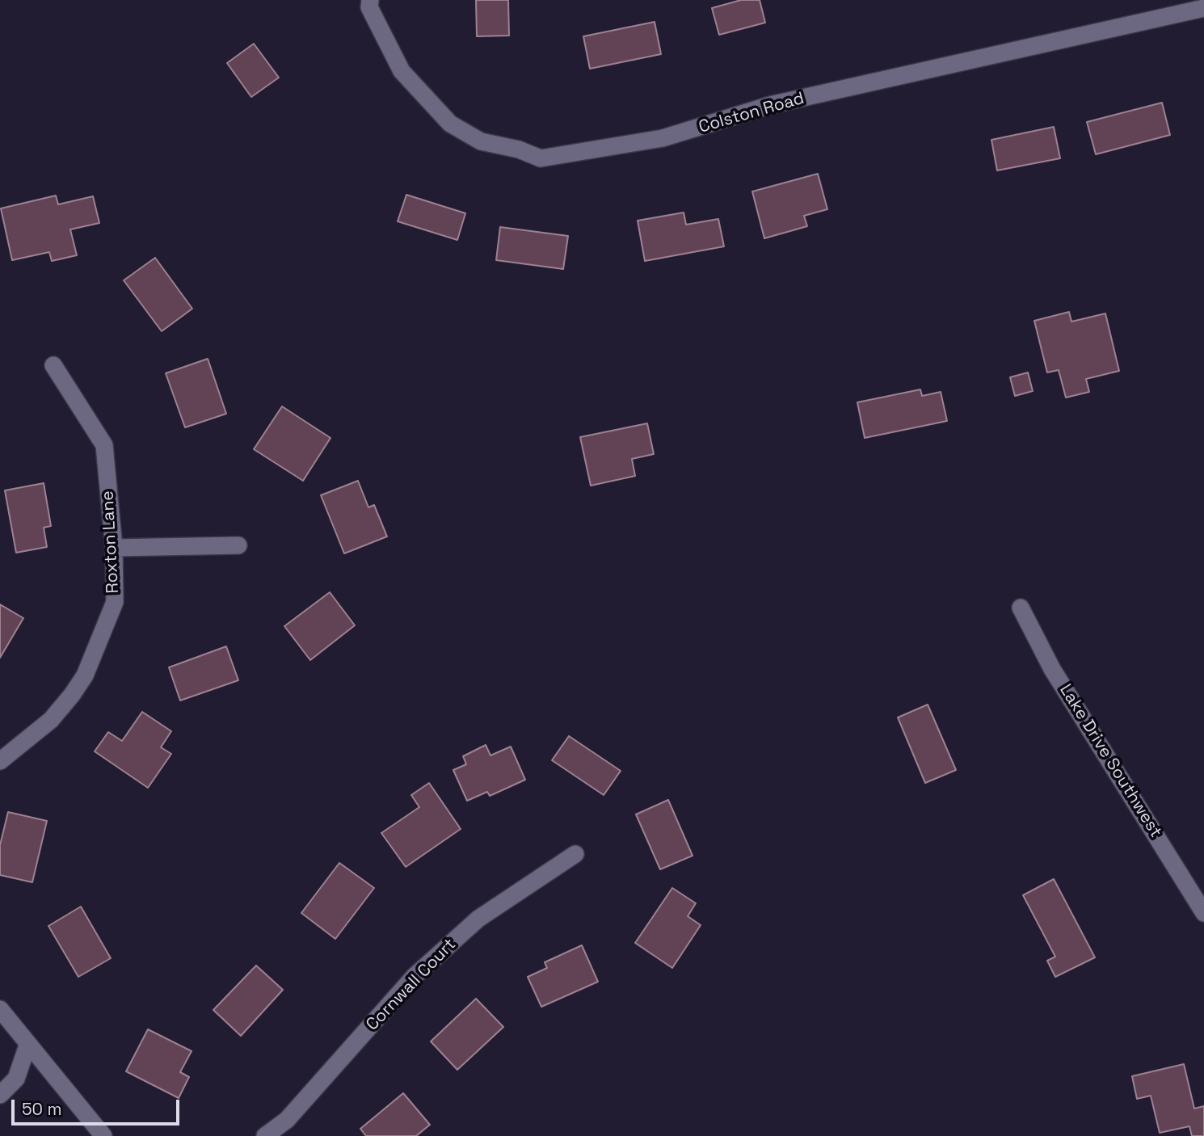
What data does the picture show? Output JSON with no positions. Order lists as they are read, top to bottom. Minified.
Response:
{"streets":{"street":["Colston Road","Roxton Lane","Lake Drive Southwest","Cornwall Court"]},"scale_bar":"50 m"}
